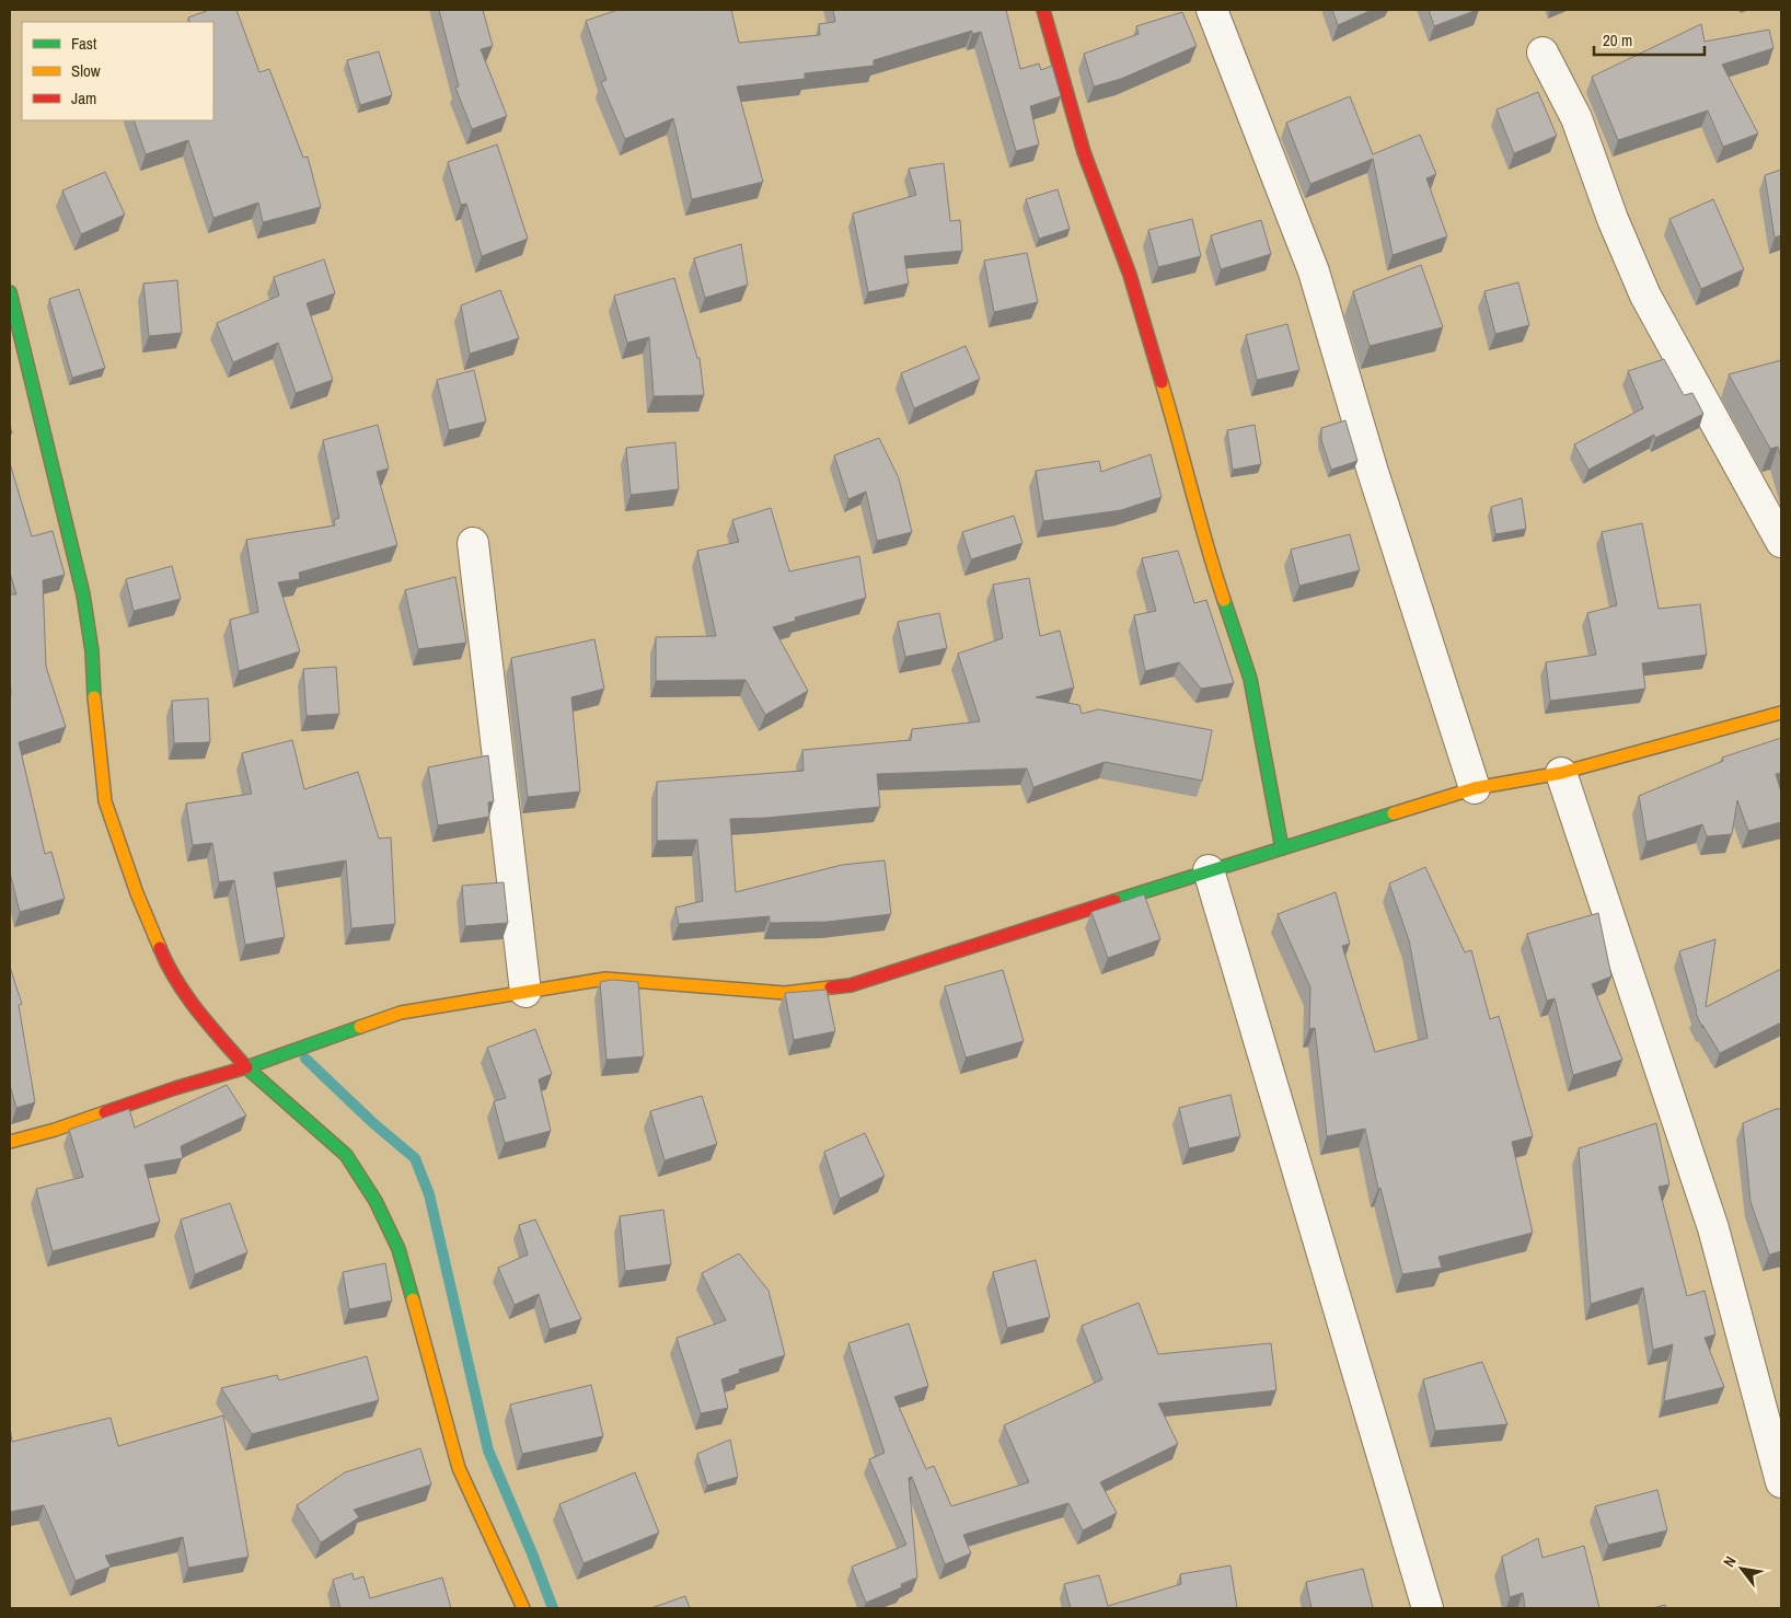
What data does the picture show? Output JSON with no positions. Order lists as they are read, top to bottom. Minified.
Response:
{"legend":["Fast","Slow","Jam"],"scale_bar":"20 m","north":"top left"}
